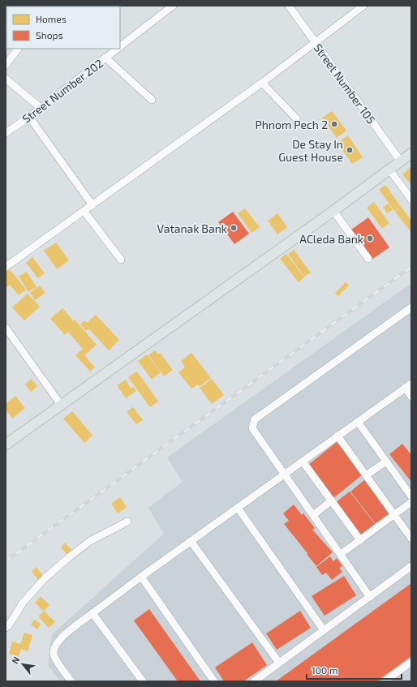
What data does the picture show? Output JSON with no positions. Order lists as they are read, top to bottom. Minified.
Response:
{"streets":{"street":["Street Number 105","Street Number 202"]},"places":["Phnom Pech 2","De Stay In Guest House","Vatanak Bank","ACleda Bank"],"legend":["Homes","Shops"],"scale_bar":"100 m","north":"top left"}
